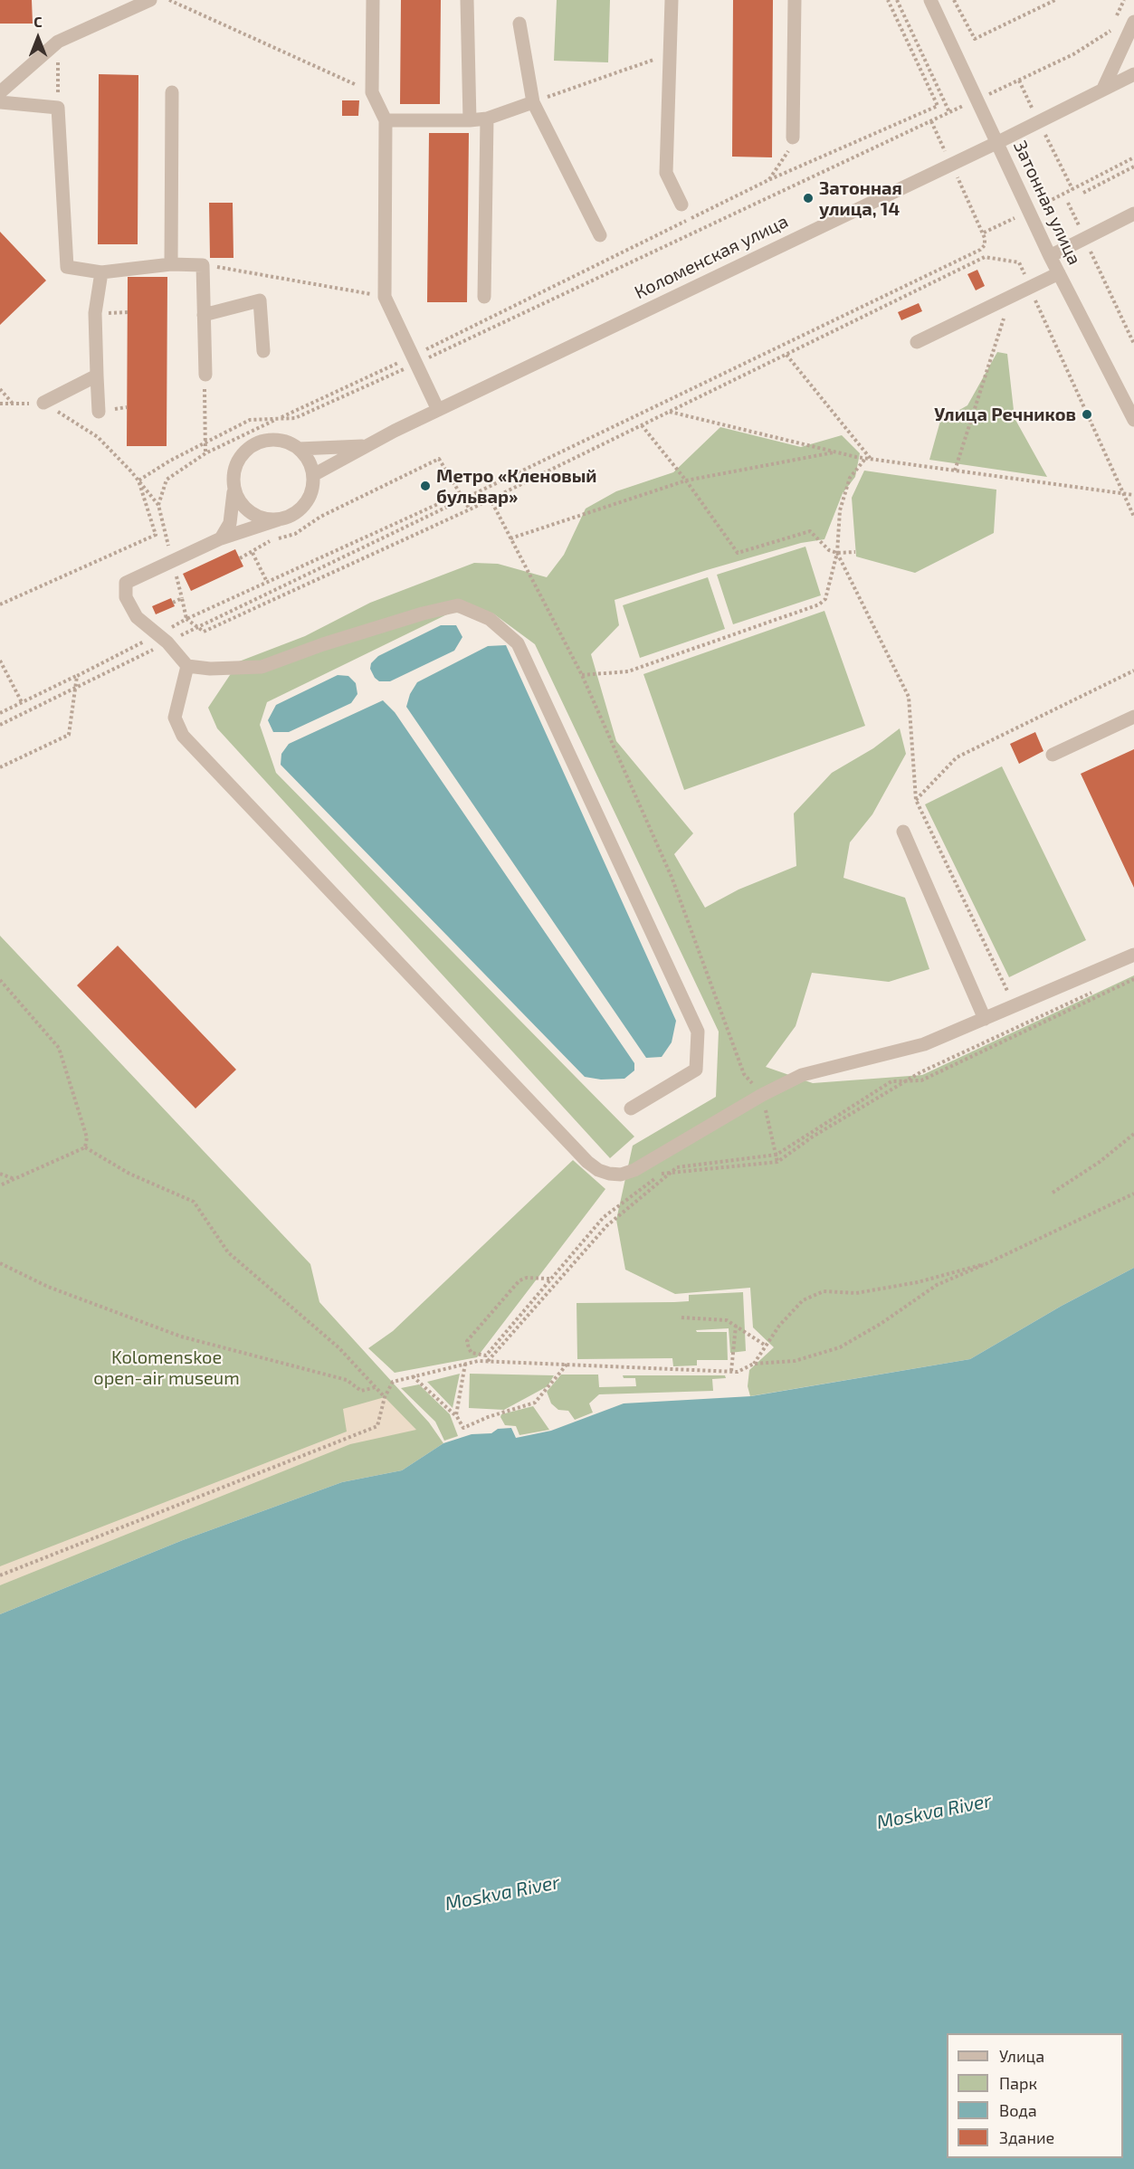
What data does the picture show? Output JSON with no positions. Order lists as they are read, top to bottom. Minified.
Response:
{"streets":{"street":["Затонная улица","Коломенская улица"]},"crossings":[["Затонная улица","Коломенская улица"]],"water":["Moskva River"],"parks":["Kolomenskoe open-air museum"],"places":["Затонная улица, 14","Улица Речников","Метро «Кленовый бульвар»"],"legend":["Улица","Парк","Вода","Здание"],"north":"top"}
